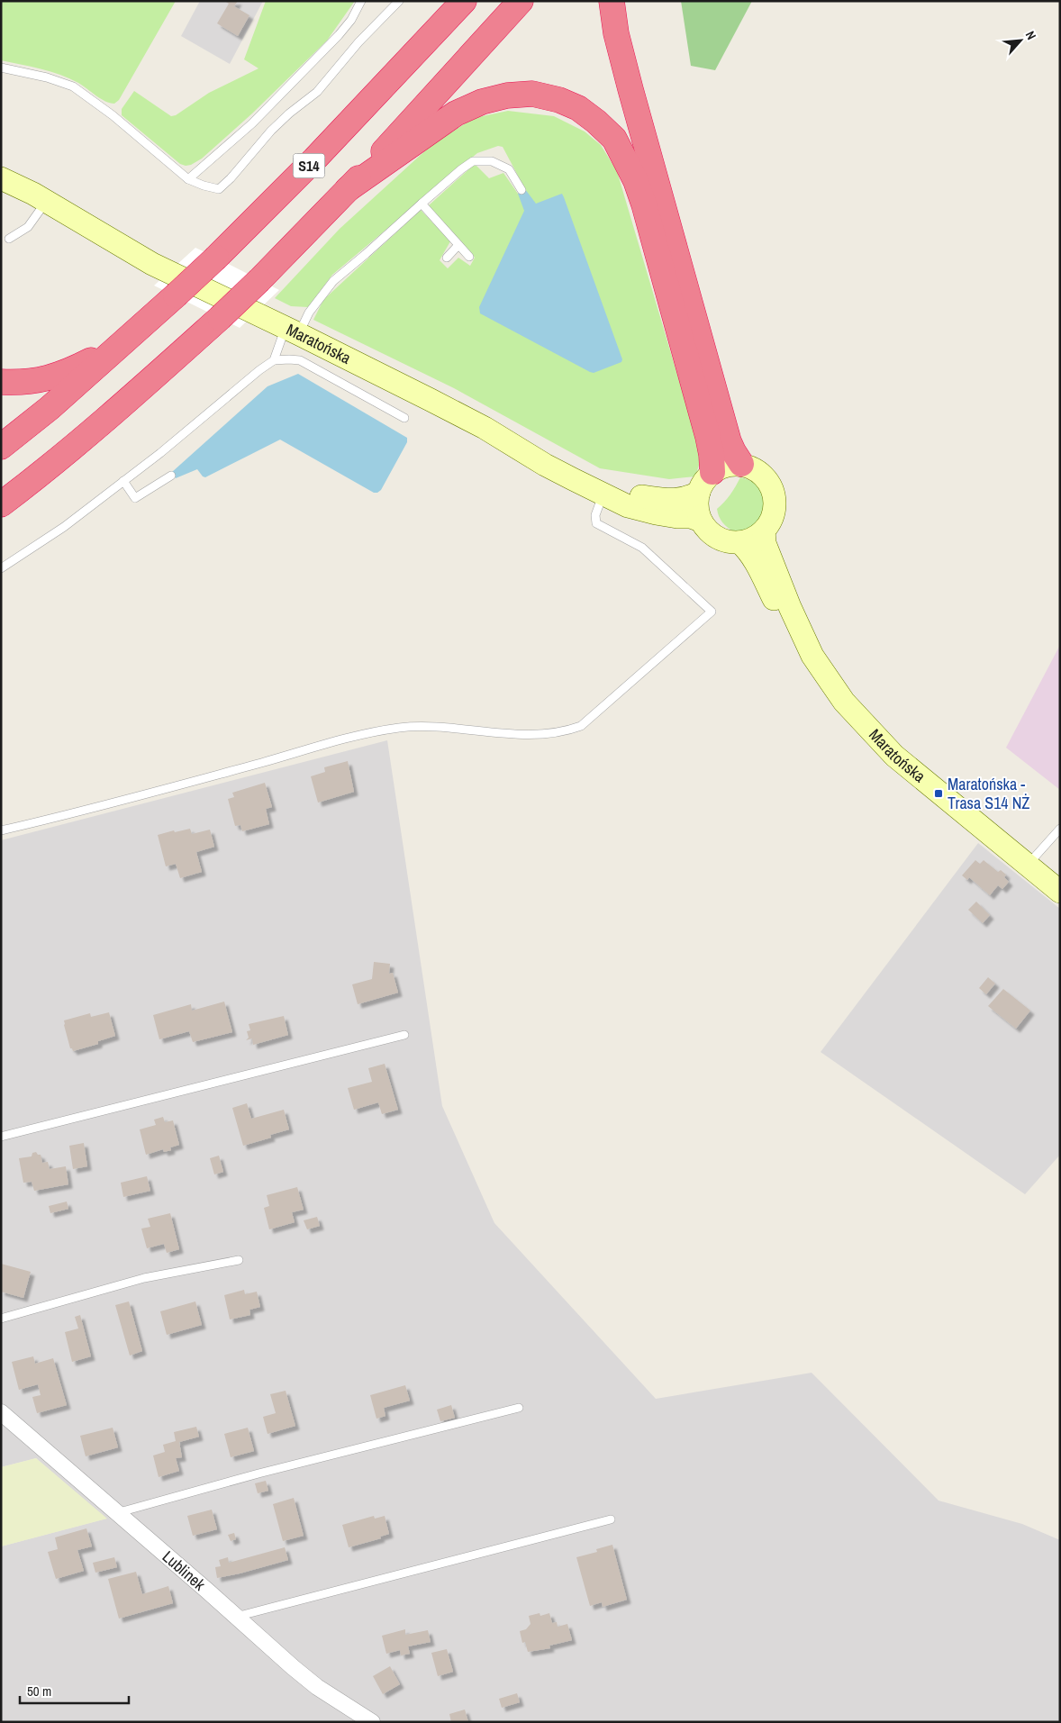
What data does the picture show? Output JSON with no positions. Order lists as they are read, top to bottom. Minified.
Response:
{"streets":{"highway":["S14"],"main road":["Maratońska"],"street":["Lublinek"]},"places":{"transit":["Maratońska - Trasa S14 NŻ"]},"scale_bar":"50 m","north":"top right"}
